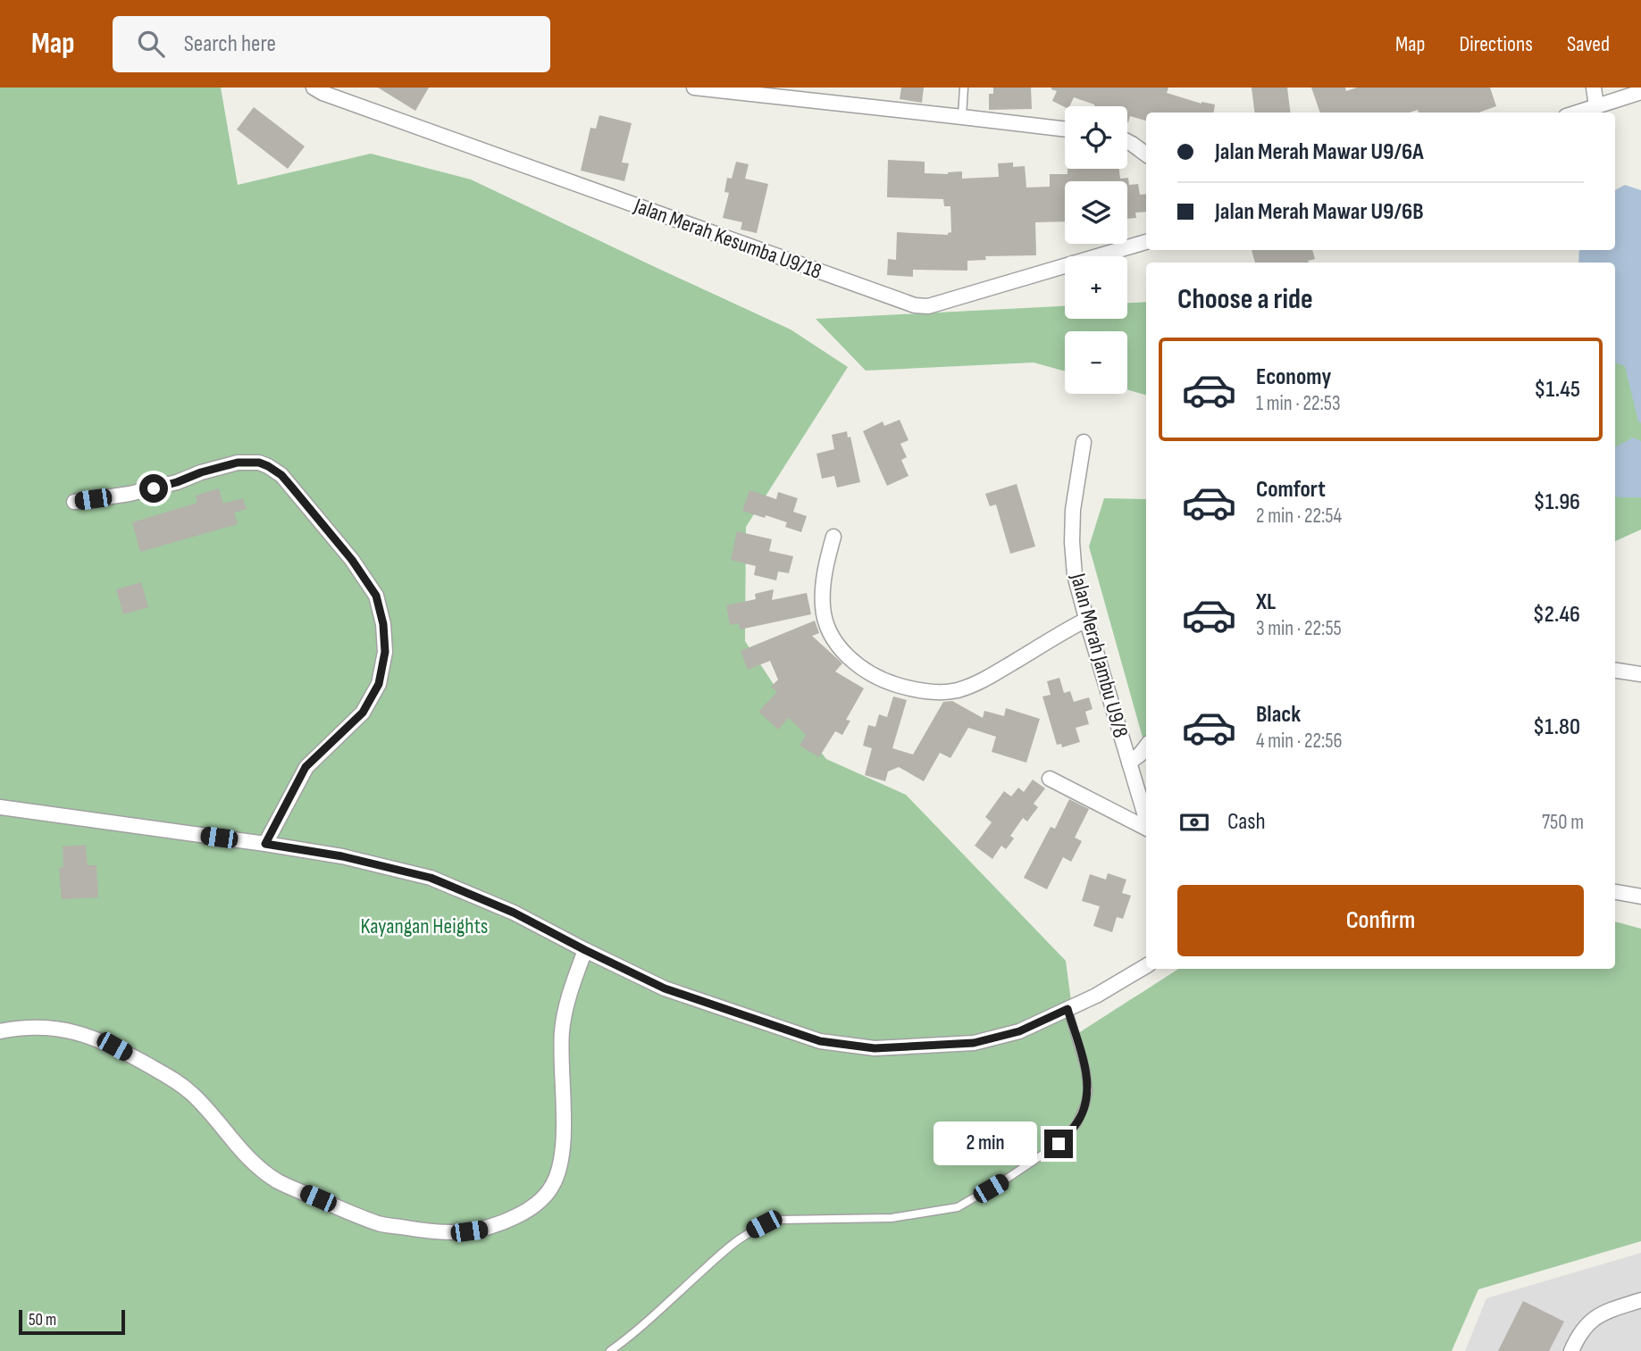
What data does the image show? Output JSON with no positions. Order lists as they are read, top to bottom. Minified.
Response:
{"streets":{"street":["Jalan Merah Kesumba U9/18","Jalan Merah Jambu U9/8"]},"parks":["Kayangan Heights"],"scale_bar":"50 m","page":{"header":"Map","search":"Search here","nav":["Map","Directions","Saved"],"map_buttons":["+","−"],"banner":["Jalan Merah Mawar U9/6A","Jalan Merah Mawar U9/6B"],"heading":"Choose a ride","list":[{"name":"Economy","note":"1 min · 22:53","value":"$1.45"},{"name":"Comfort","note":"2 min · 22:54","value":"$1.96"},{"name":"XL","note":"3 min · 22:55","value":"$2.46"},{"name":"Black","note":"4 min · 22:56","value":"$1.80"}],"pay":["Cash","750 m"],"buttons":"Confirm","bubble":"2 min","scale":"50 m"}}
